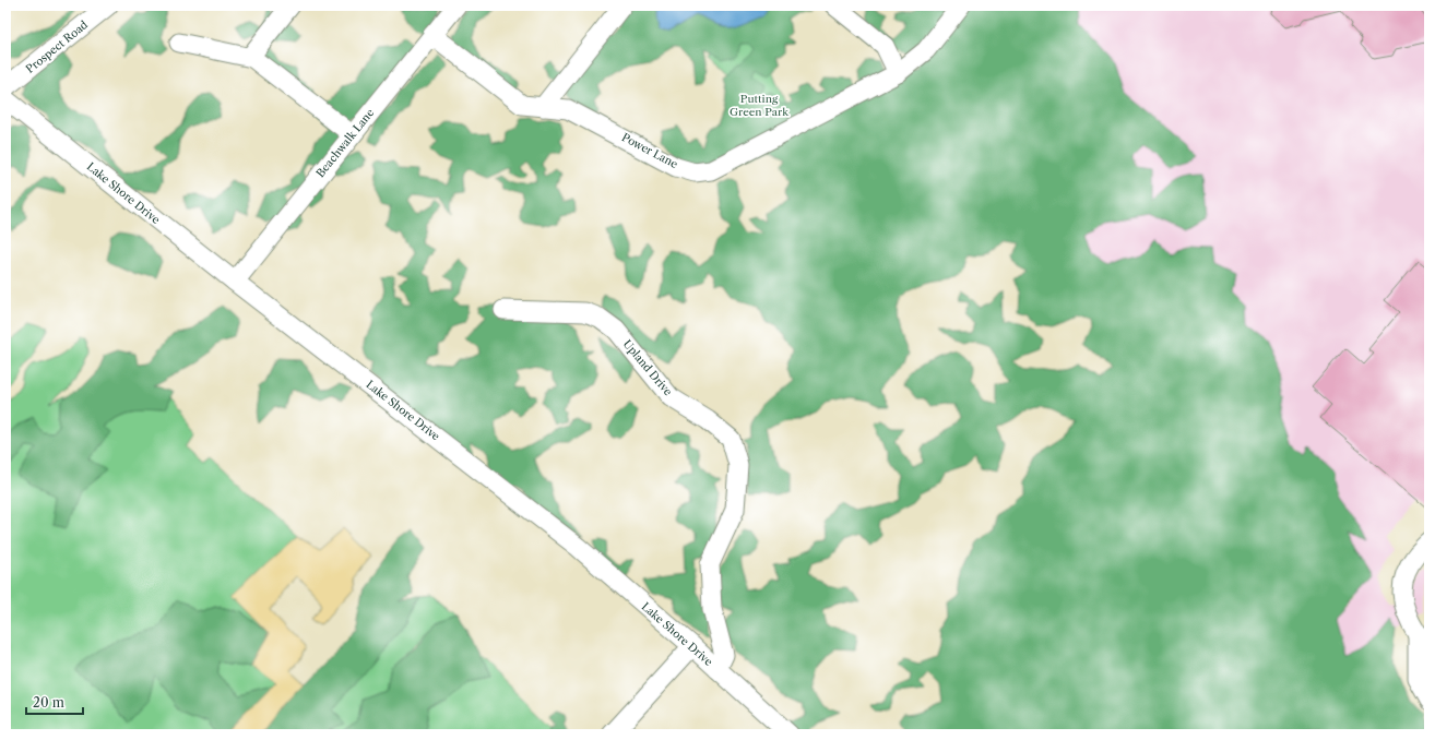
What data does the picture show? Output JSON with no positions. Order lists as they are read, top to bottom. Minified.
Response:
{"streets":{"street":["Prospect Road","Beachwalk Lane","Power Lane","Lake Shore Drive","Upland Drive"]},"crossings":[["Beachwalk Lane","Power Lane"],["Beachwalk Lane","Lake Shore Drive"],["Lake Shore Drive","Upland Drive"]],"parks":["Putting Green Park"],"scale_bar":"20 m"}
